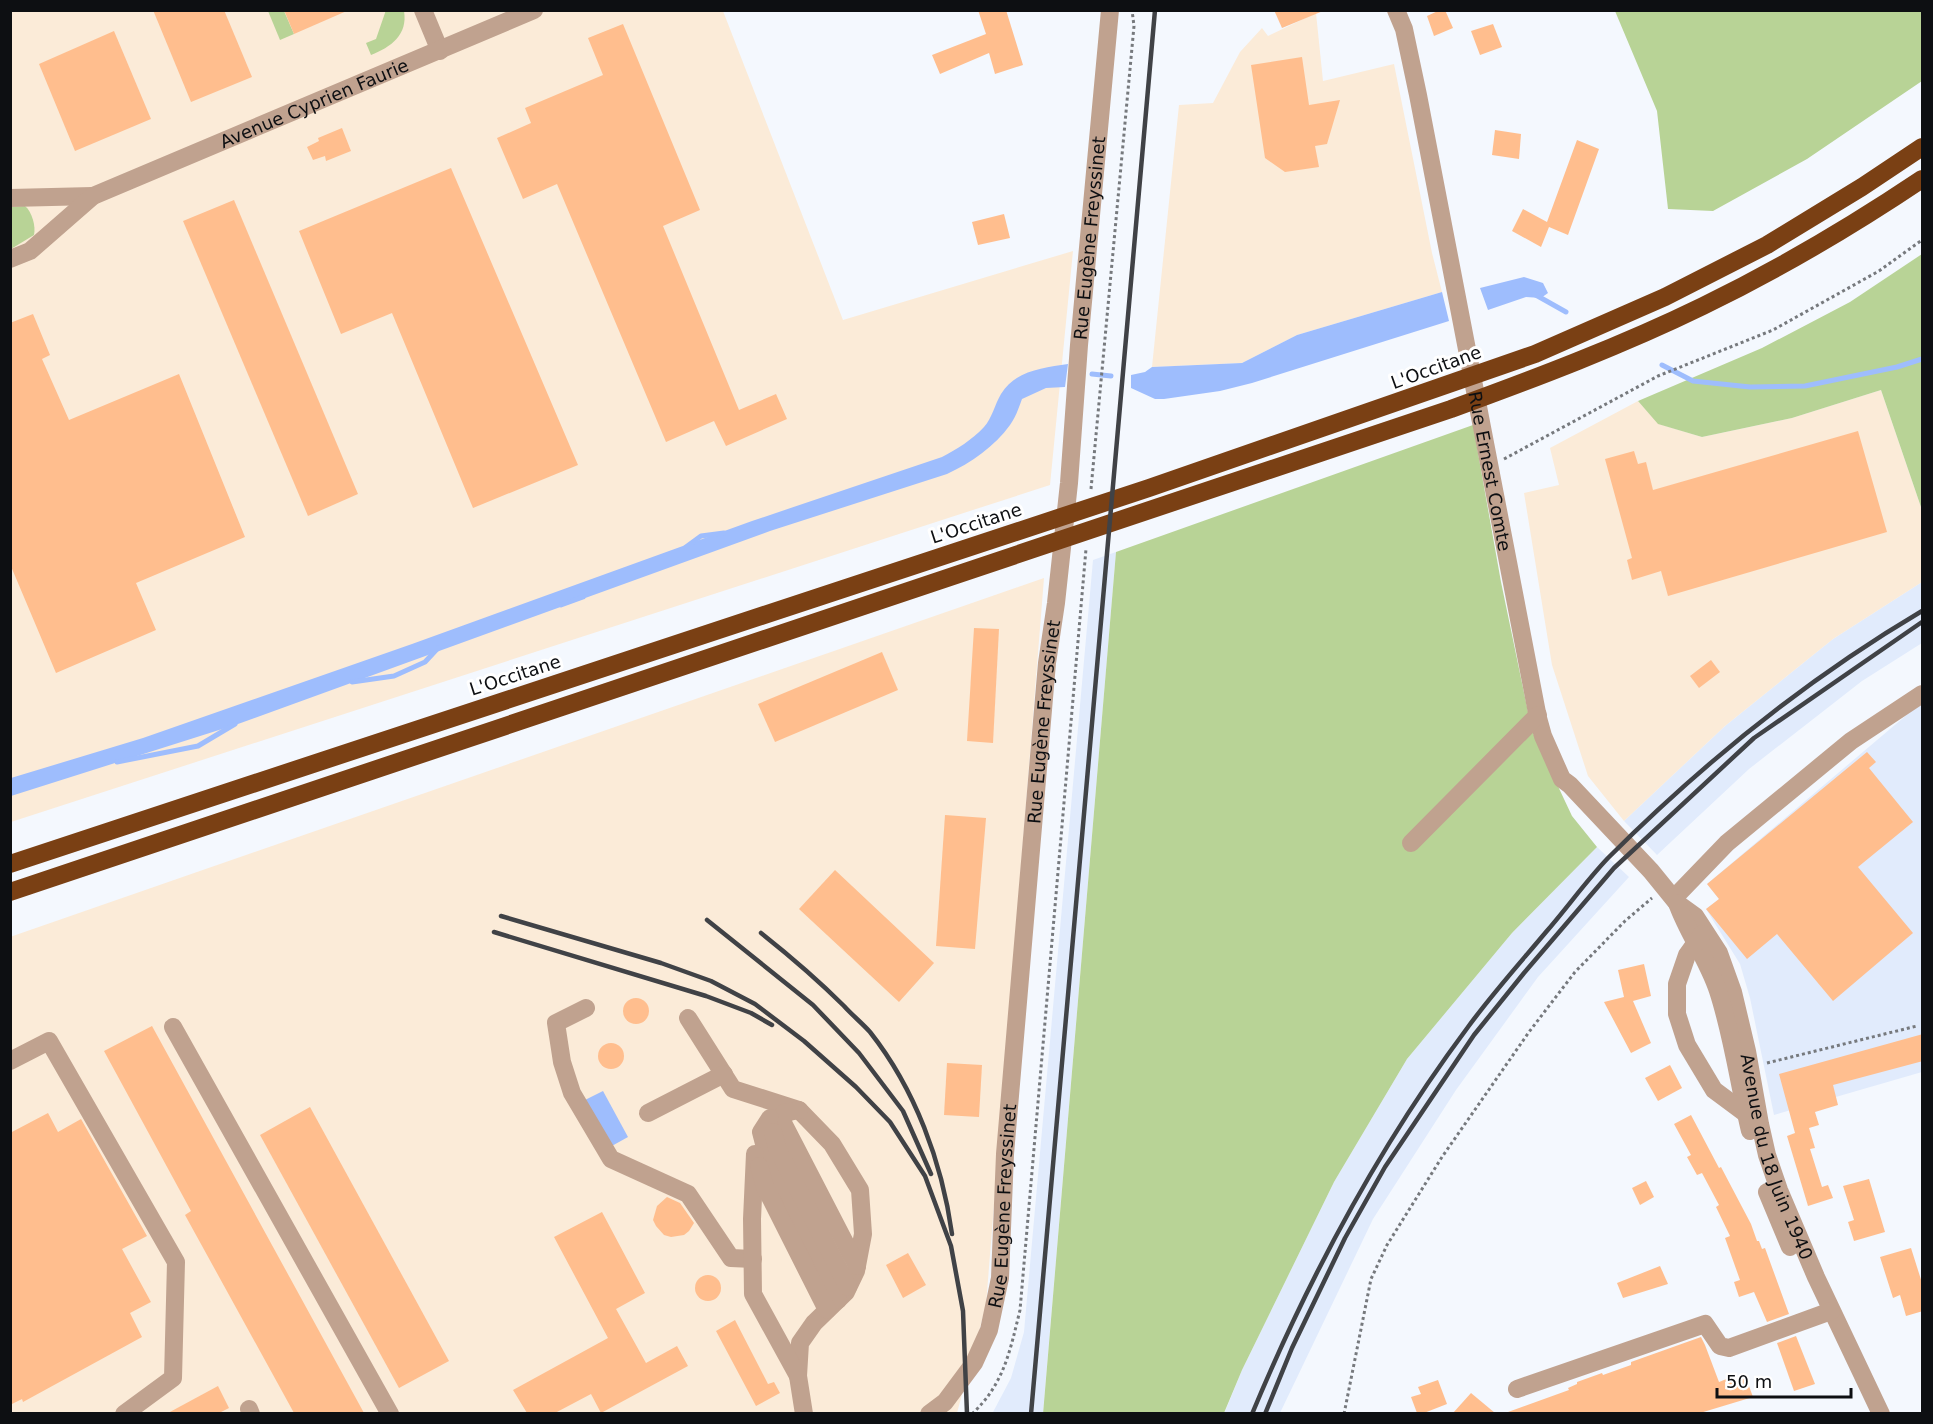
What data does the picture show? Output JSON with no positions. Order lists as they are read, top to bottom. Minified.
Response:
{"streets":{"highway":["L'Occitane"],"street":["Avenue Cyprien Faurie","Rue Eugène Freyssinet","Rue Ernest Comte","Avenue du 18 Juin 1940"]},"crossings":[["Rue Ernest Comte","Avenue du 18 Juin 1940"]],"scale_bar":"50 m"}
